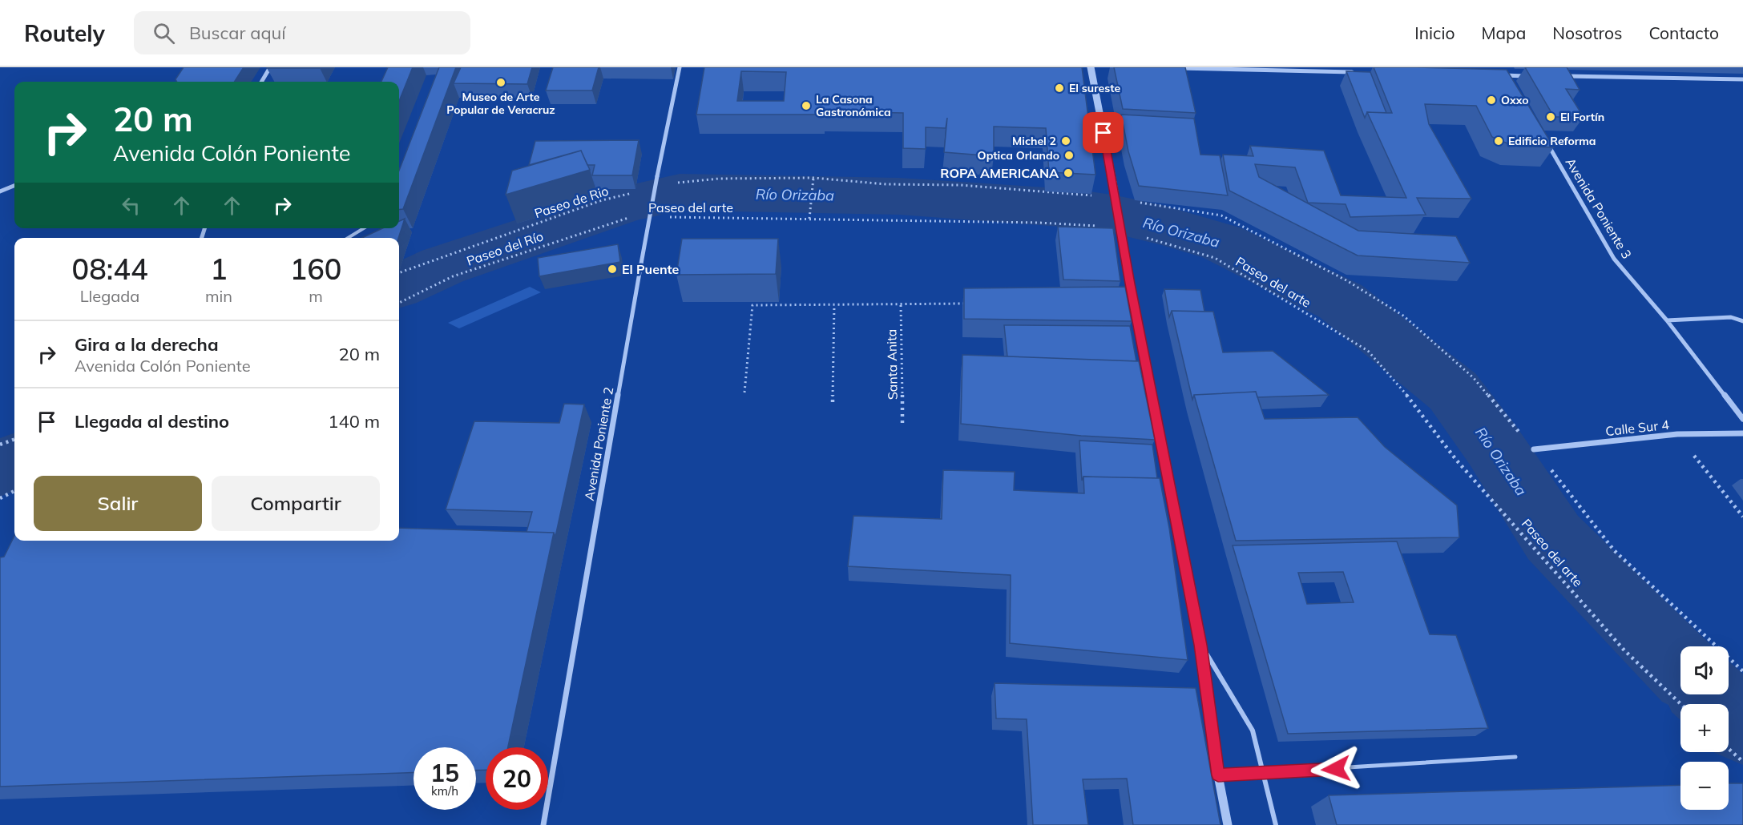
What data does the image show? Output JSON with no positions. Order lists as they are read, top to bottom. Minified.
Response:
{"streets":{"street":["Avenida Poniente 3","Calle Sur 4","Avenida Poniente 2"],"path":["Paseo de Rio","Paseo del arte","Paseo del Río","Santa Anita"]},"crossings":[["Paseo del arte","Paseo del Río"]],"water":["Río Orizaba"],"places":["Museo de Arte Popular de Veracruz","El sureste","Oxxo","La Casona Gastronómica","El Fortín","Michel 2","Edificio Reforma","Optica Orlando","ROPA AMERICANA","El Puente"],"page":{"header":"Routely","search":"Buscar aquí","nav":["Inicio","Mapa","Nosotros","Contacto"],"turn":["20 m","Avenida Colón Poniente"],"eta":["08:44","Llegada","1","min","160","m"],"list":[{"name":"Gira a la derecha","note":"Avenida Colón Poniente","value":"20 m"},{"name":"Llegada al destino","value":"140 m"}],"buttons":["Salir","Compartir"],"map_buttons":["+","−"],"speed":"15 km/h","limit":"20"}}
